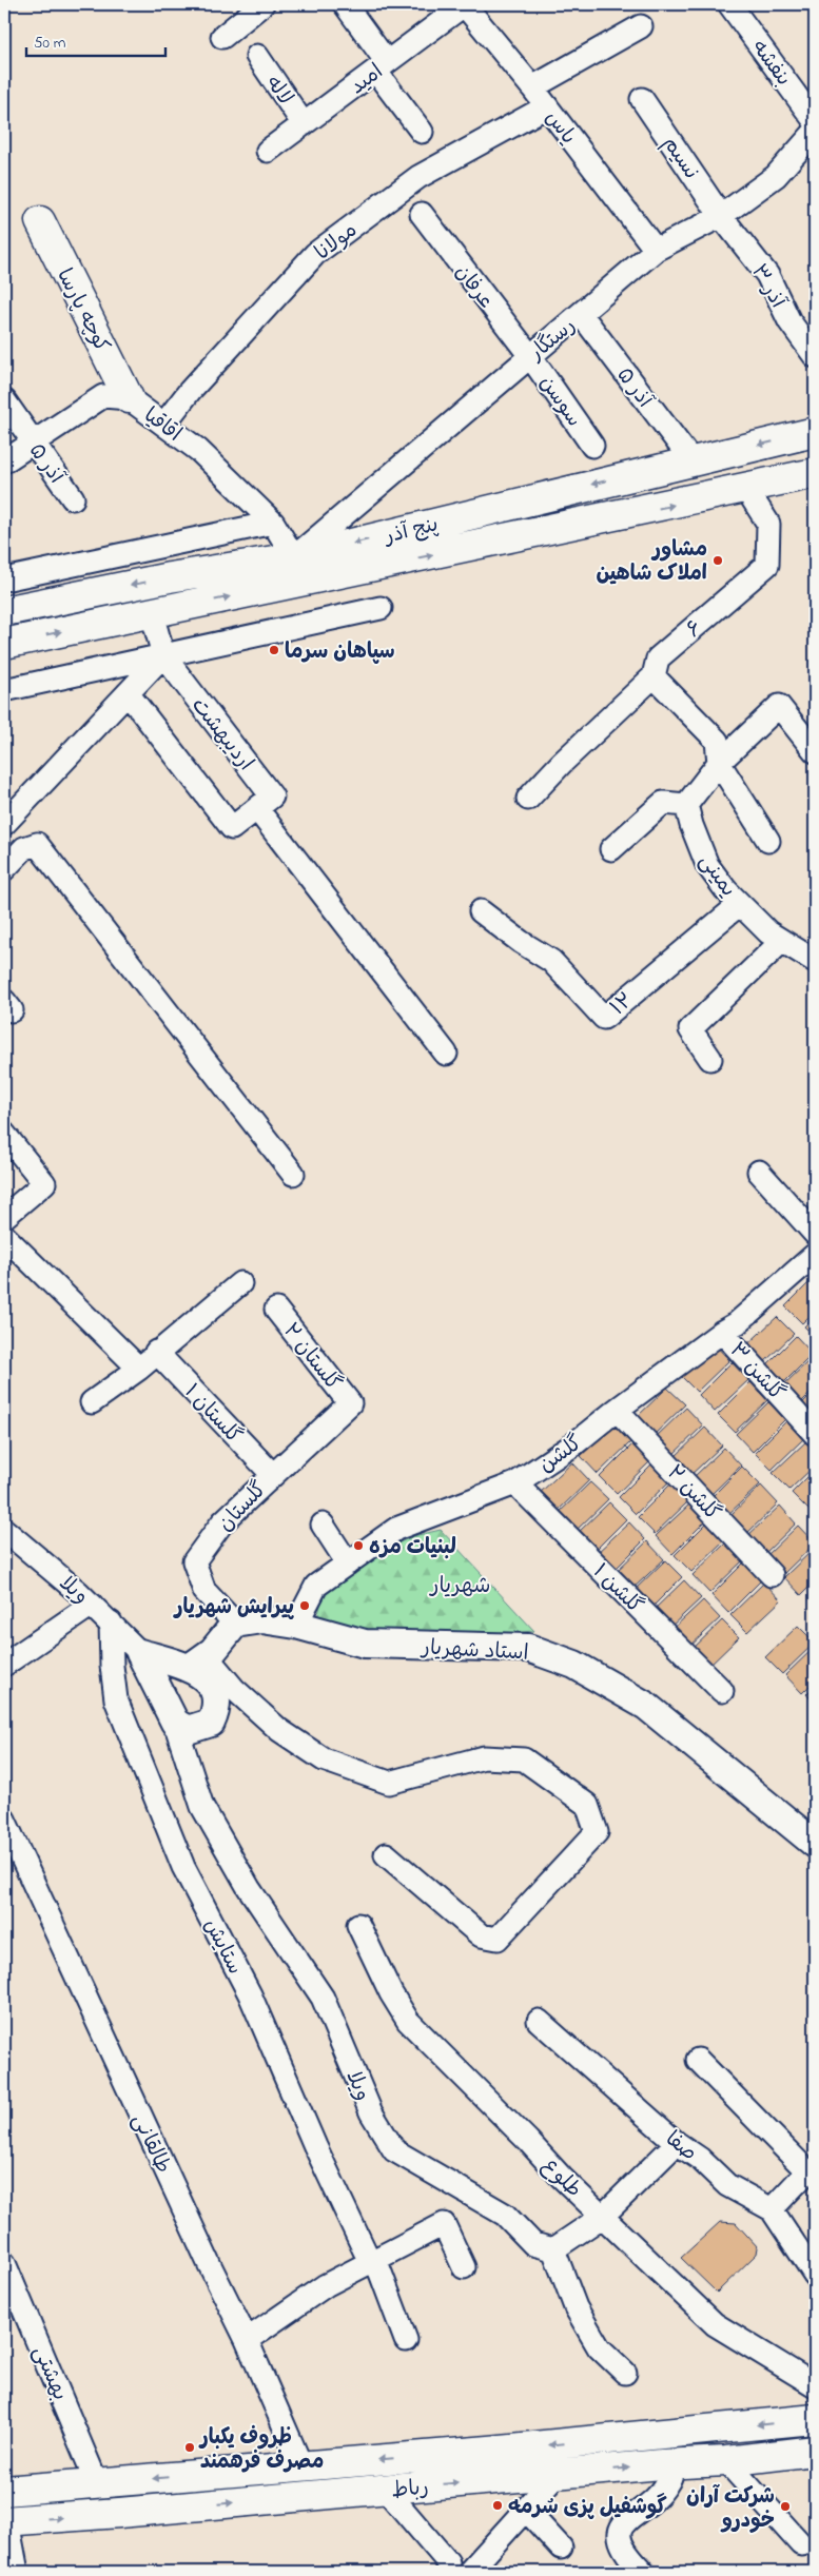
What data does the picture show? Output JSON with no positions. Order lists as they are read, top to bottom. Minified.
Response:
{"streets":{"main road":["کوچه پارسا","پنج آذر","رباط"],"street":["بنفشه","امید","لاله","یاس","نسیم","مولانا","عرفان","آذر ۳","رستگار","آذر ۵","سوسن","اقاقیا","۶","اردیبهشت","یمینی","۱۲","گلستان ۲","گلشن ۳","گلستان ۱","گلشن","گلشن ۲","گلستان","گلشن ۱","ویلا","استاد شهریار","ستایش","طالقانی","صفا","طلوع","بهشتی"]},"crossings":[["امید","لاله"],["امید","یاس"],["یاس","مولانا"],["یاس","رستگار"],["نسیم","آذر ۳"],["نسیم","رستگار"],["مولانا","اقاقیا"],["عرفان","رستگار"],["عرفان","سوسن"],["آذر ۳","رستگار"],["کوچه پارسا","اقاقیا"],["رستگار","آذر ۵"],["رستگار","سوسن"],["رستگار","اقاقیا"],["رستگار","پنج آذر"],["آذر ۵","اقاقیا"],["آذر ۵","پنج آذر"],["اقاقیا","پنج آذر"],["پنج آذر","۶"],["یمینی","۱۲"],["گلستان ۲","گلستان"],["گلشن ۳","گلشن"],["گلستان ۱","گلستان"],["گلشن","گلشن ۲"],["گلشن","گلشن ۱"],["گلشن","استاد شهریار"],["گلستان","استاد شهریار"],["ویلا","ستایش"],["طالقانی","رباط"],["بهشتی","رباط"]],"districts":["شهریار"],"places":["مشاور املاک شاهین","سپاهان سرما","لبنیات مزه","پیرایش شهریار","ظروف یکبار مصرف فرهمند","گوشفیل پزی سُرمه","شرکت آران خودرو"],"scale_bar":"50 m"}
